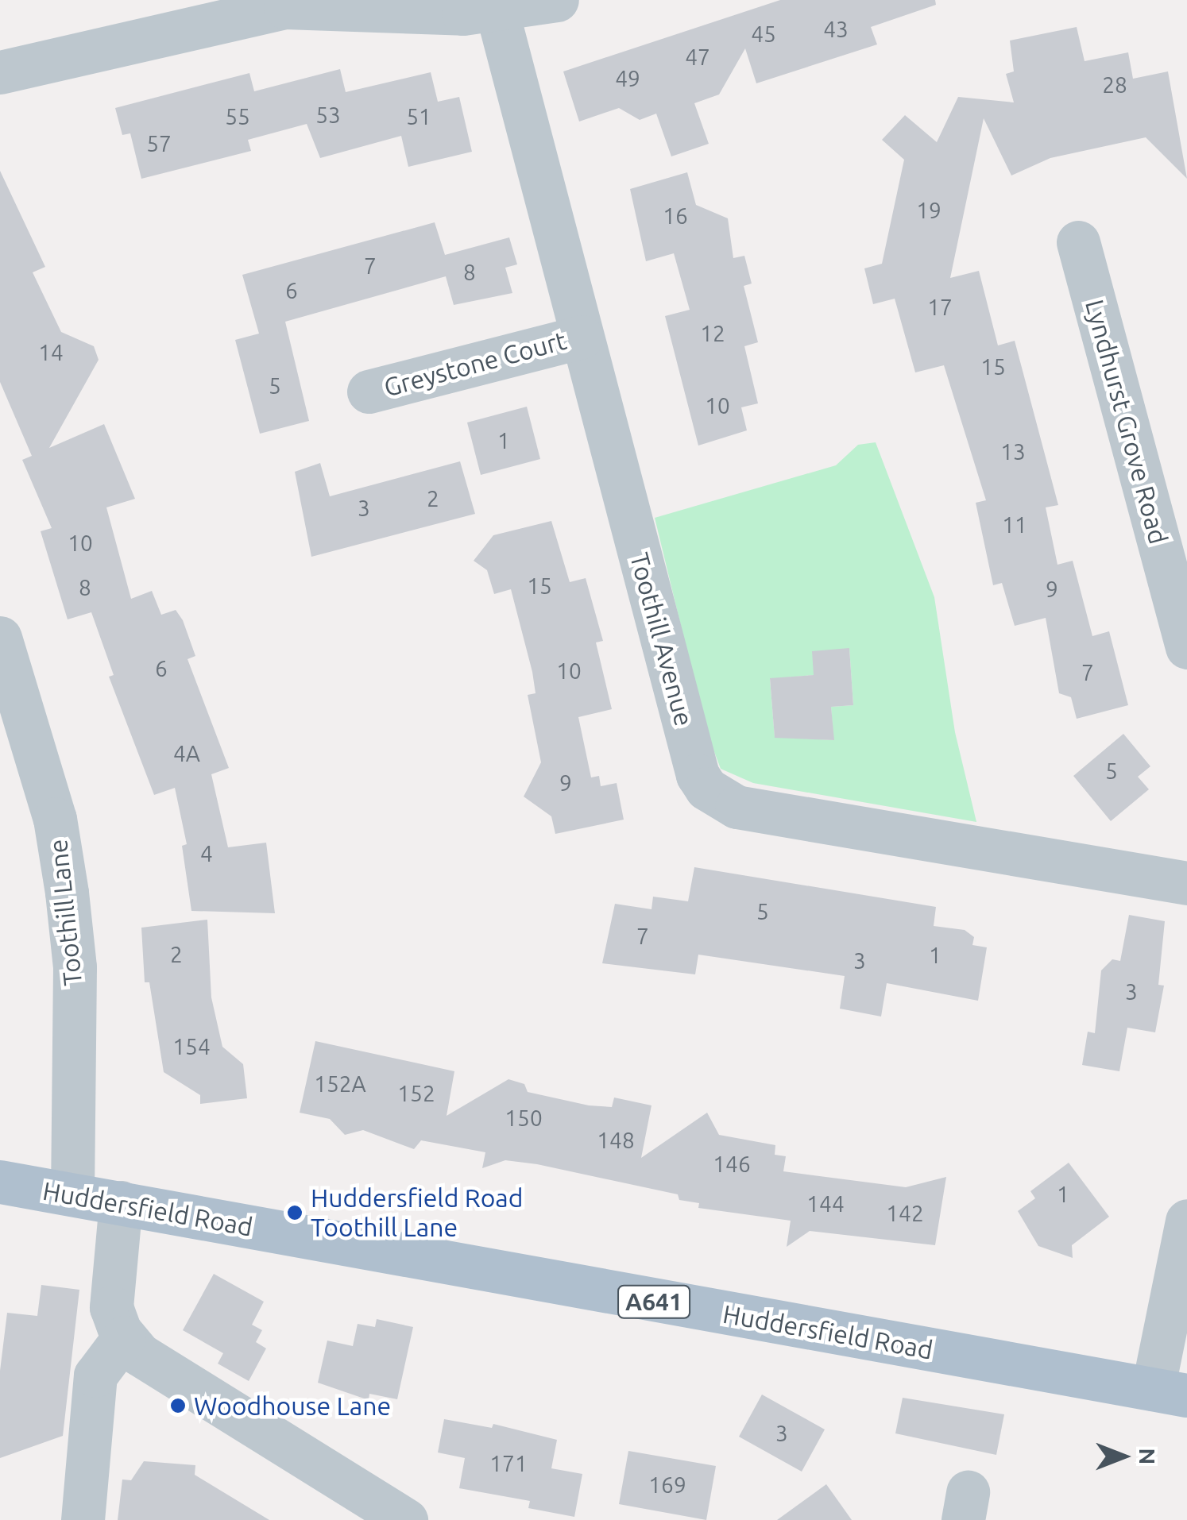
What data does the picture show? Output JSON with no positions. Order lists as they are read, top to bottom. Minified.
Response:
{"streets":{"main road":["Huddersfield Road","A641"],"street":["Greystone Court","Lyndhurst Grove Road","Toothill Avenue","Toothill Lane"]},"crossings":[["Greystone Court","Toothill Avenue"],["Toothill Lane","Huddersfield Road"]],"places":["Huddersfield Road Toothill Lane","Woodhouse Lane"],"house_numbers":["43","45","47","49","28","53","55","51","57","19","16","7","8","6","17","12","14","15","5","10","1","13","2","3","11","10","15","8","9","6","10","7","4A","5","9","4","5","7","2","1","3","3","154","152A","152","150","148","146","1","144","142","3","171","169"],"north":"right"}
